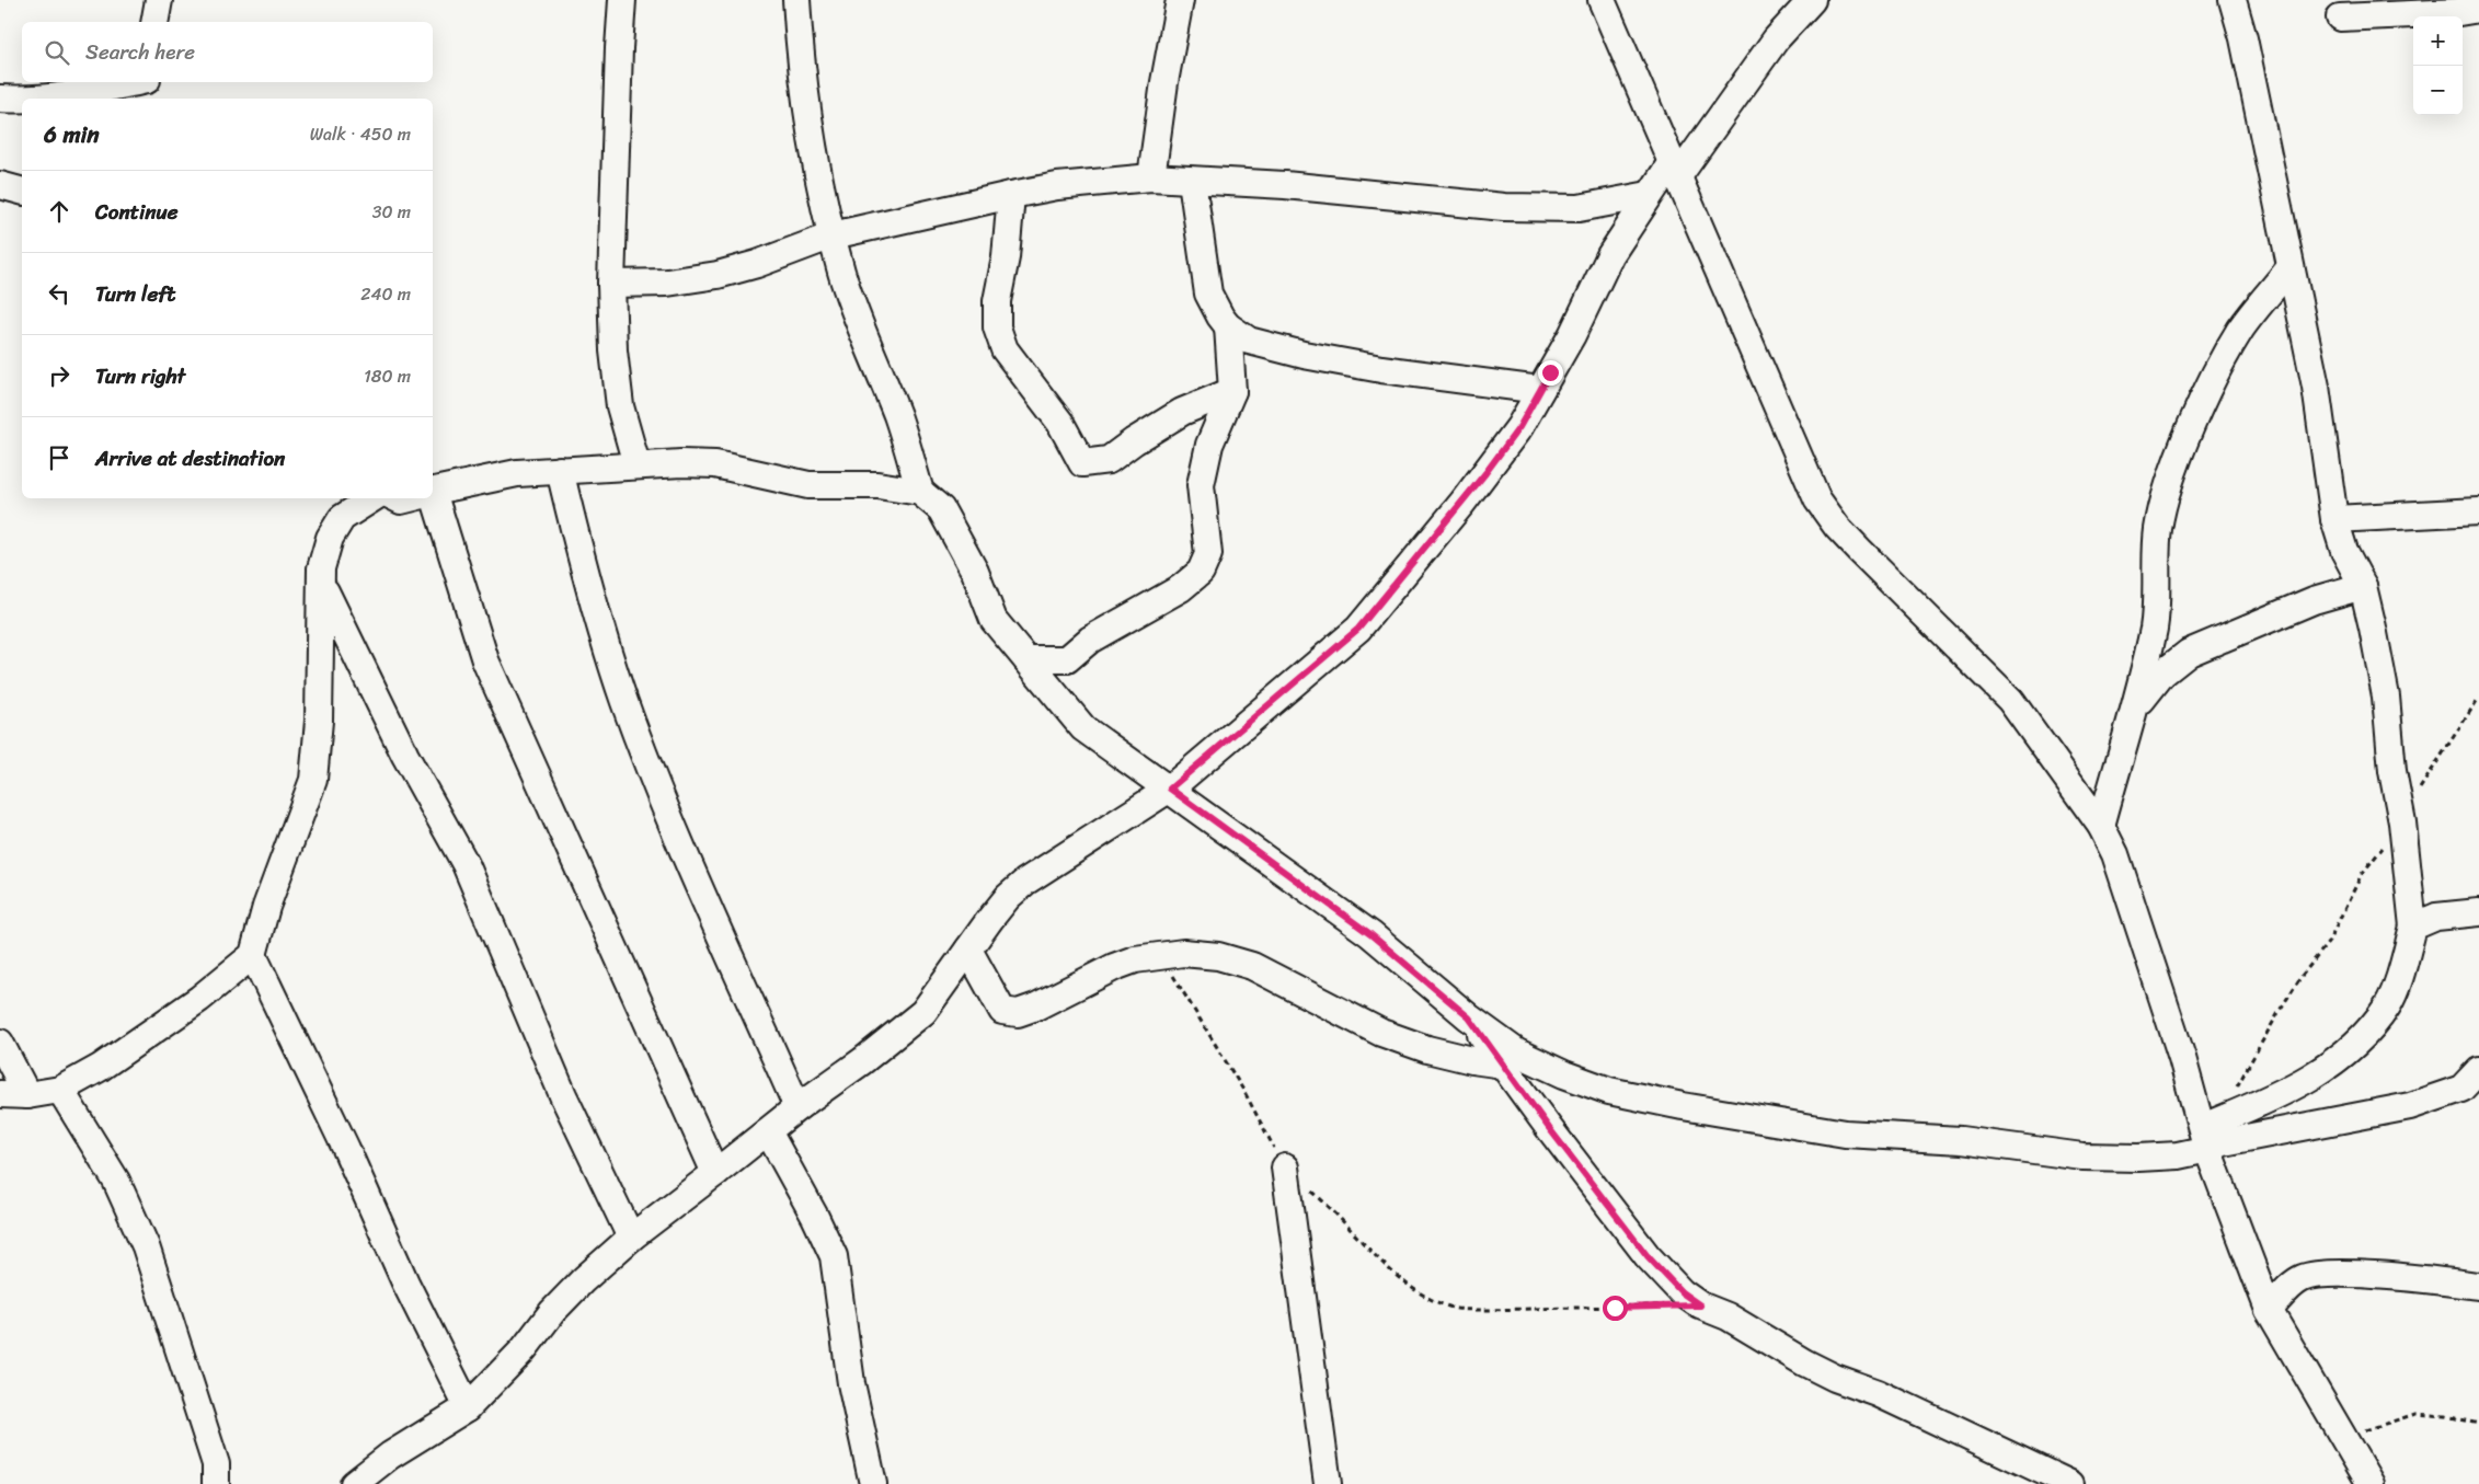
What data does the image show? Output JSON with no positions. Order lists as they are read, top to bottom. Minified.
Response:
{"page":{"map_buttons":["+","−"],"search":"Search here","heading":["6 min","Walk · 450 m"],"list":[["Continue","30 m"],["Turn left","240 m"],["Turn right","180 m"],"Arrive at destination"]}}
